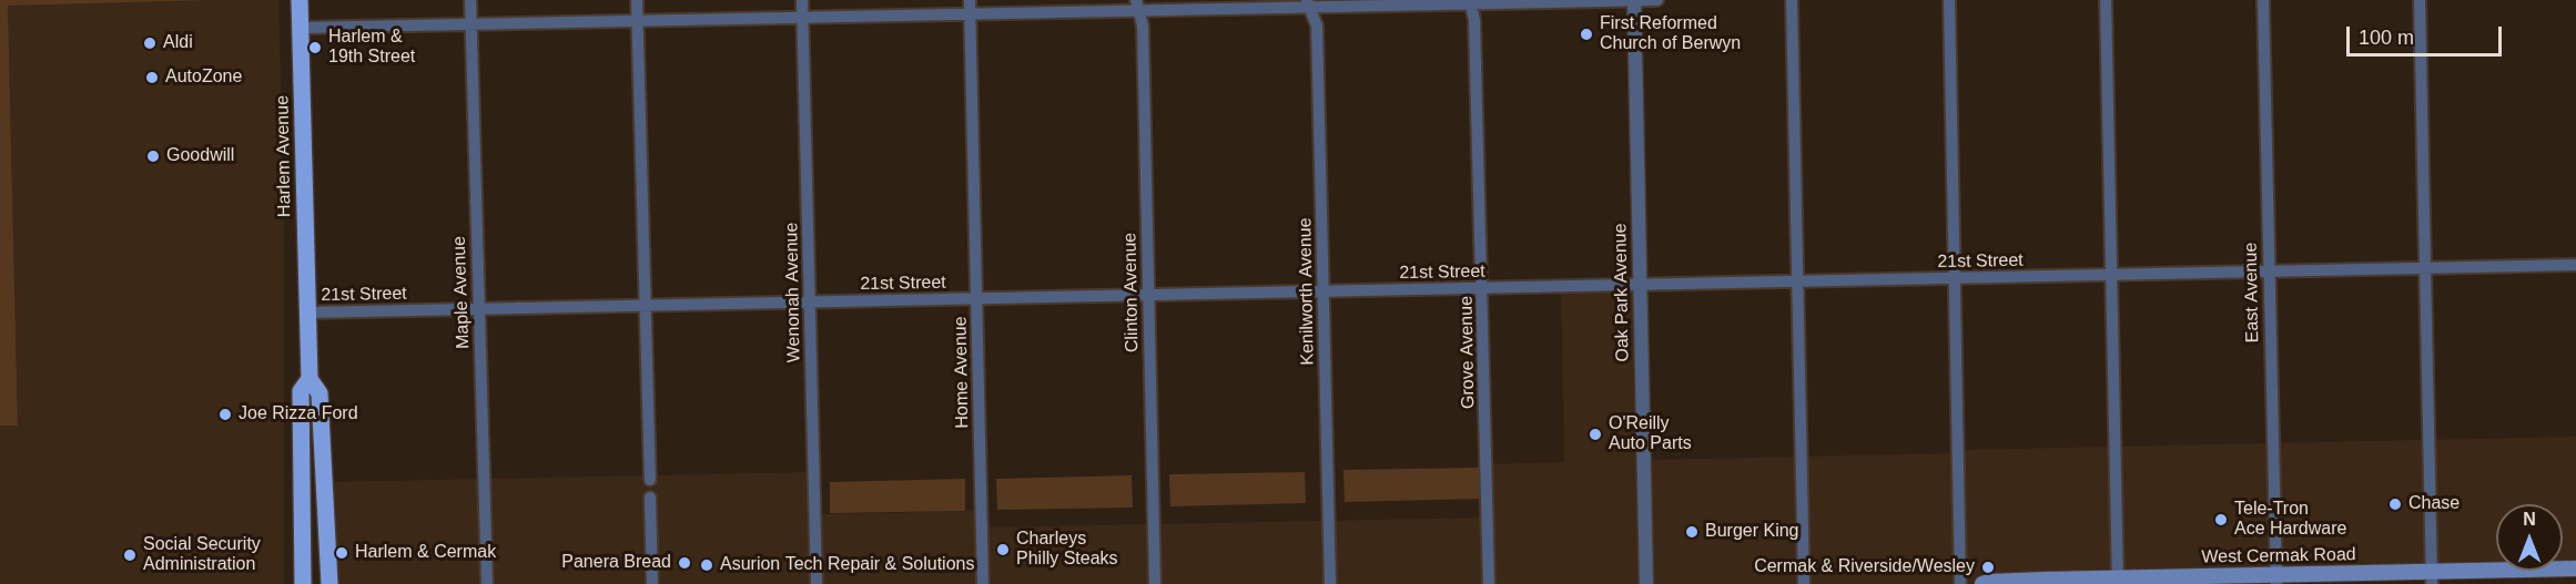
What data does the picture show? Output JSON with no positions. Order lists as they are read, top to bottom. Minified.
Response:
{"streets":{"main road":["Harlem Avenue","West Cermak Road"],"street":["21st Street","Kenilworth Avenue","Maple Avenue","Wenonah Avenue","Clinton Avenue","Oak Park Avenue","East Avenue","Grove Avenue","Home Avenue"]},"crossings":[["Harlem Avenue","21st Street"],["21st Street","Kenilworth Avenue"],["21st Street","Maple Avenue"],["21st Street","Wenonah Avenue"],["21st Street","Clinton Avenue"],["21st Street","Oak Park Avenue"],["21st Street","East Avenue"],["21st Street","Grove Avenue"],["21st Street","Home Avenue"],["East Avenue","West Cermak Road"]],"places":["First Reformed Church of Berwyn","Aldi","Harlem & 19th Street","AutoZone","Goodwill","Joe Rizza Ford","O'Reilly Auto Parts","Chase","Tele-Tron Ace Hardware","Burger King","Charleys Philly Steaks","Harlem & Cermak","Social Security Administration","Panera Bread","Asurion Tech Repair & Solutions","Cermak & Riverside/Wesley"],"scale_bar":"100 m","north":"top"}
